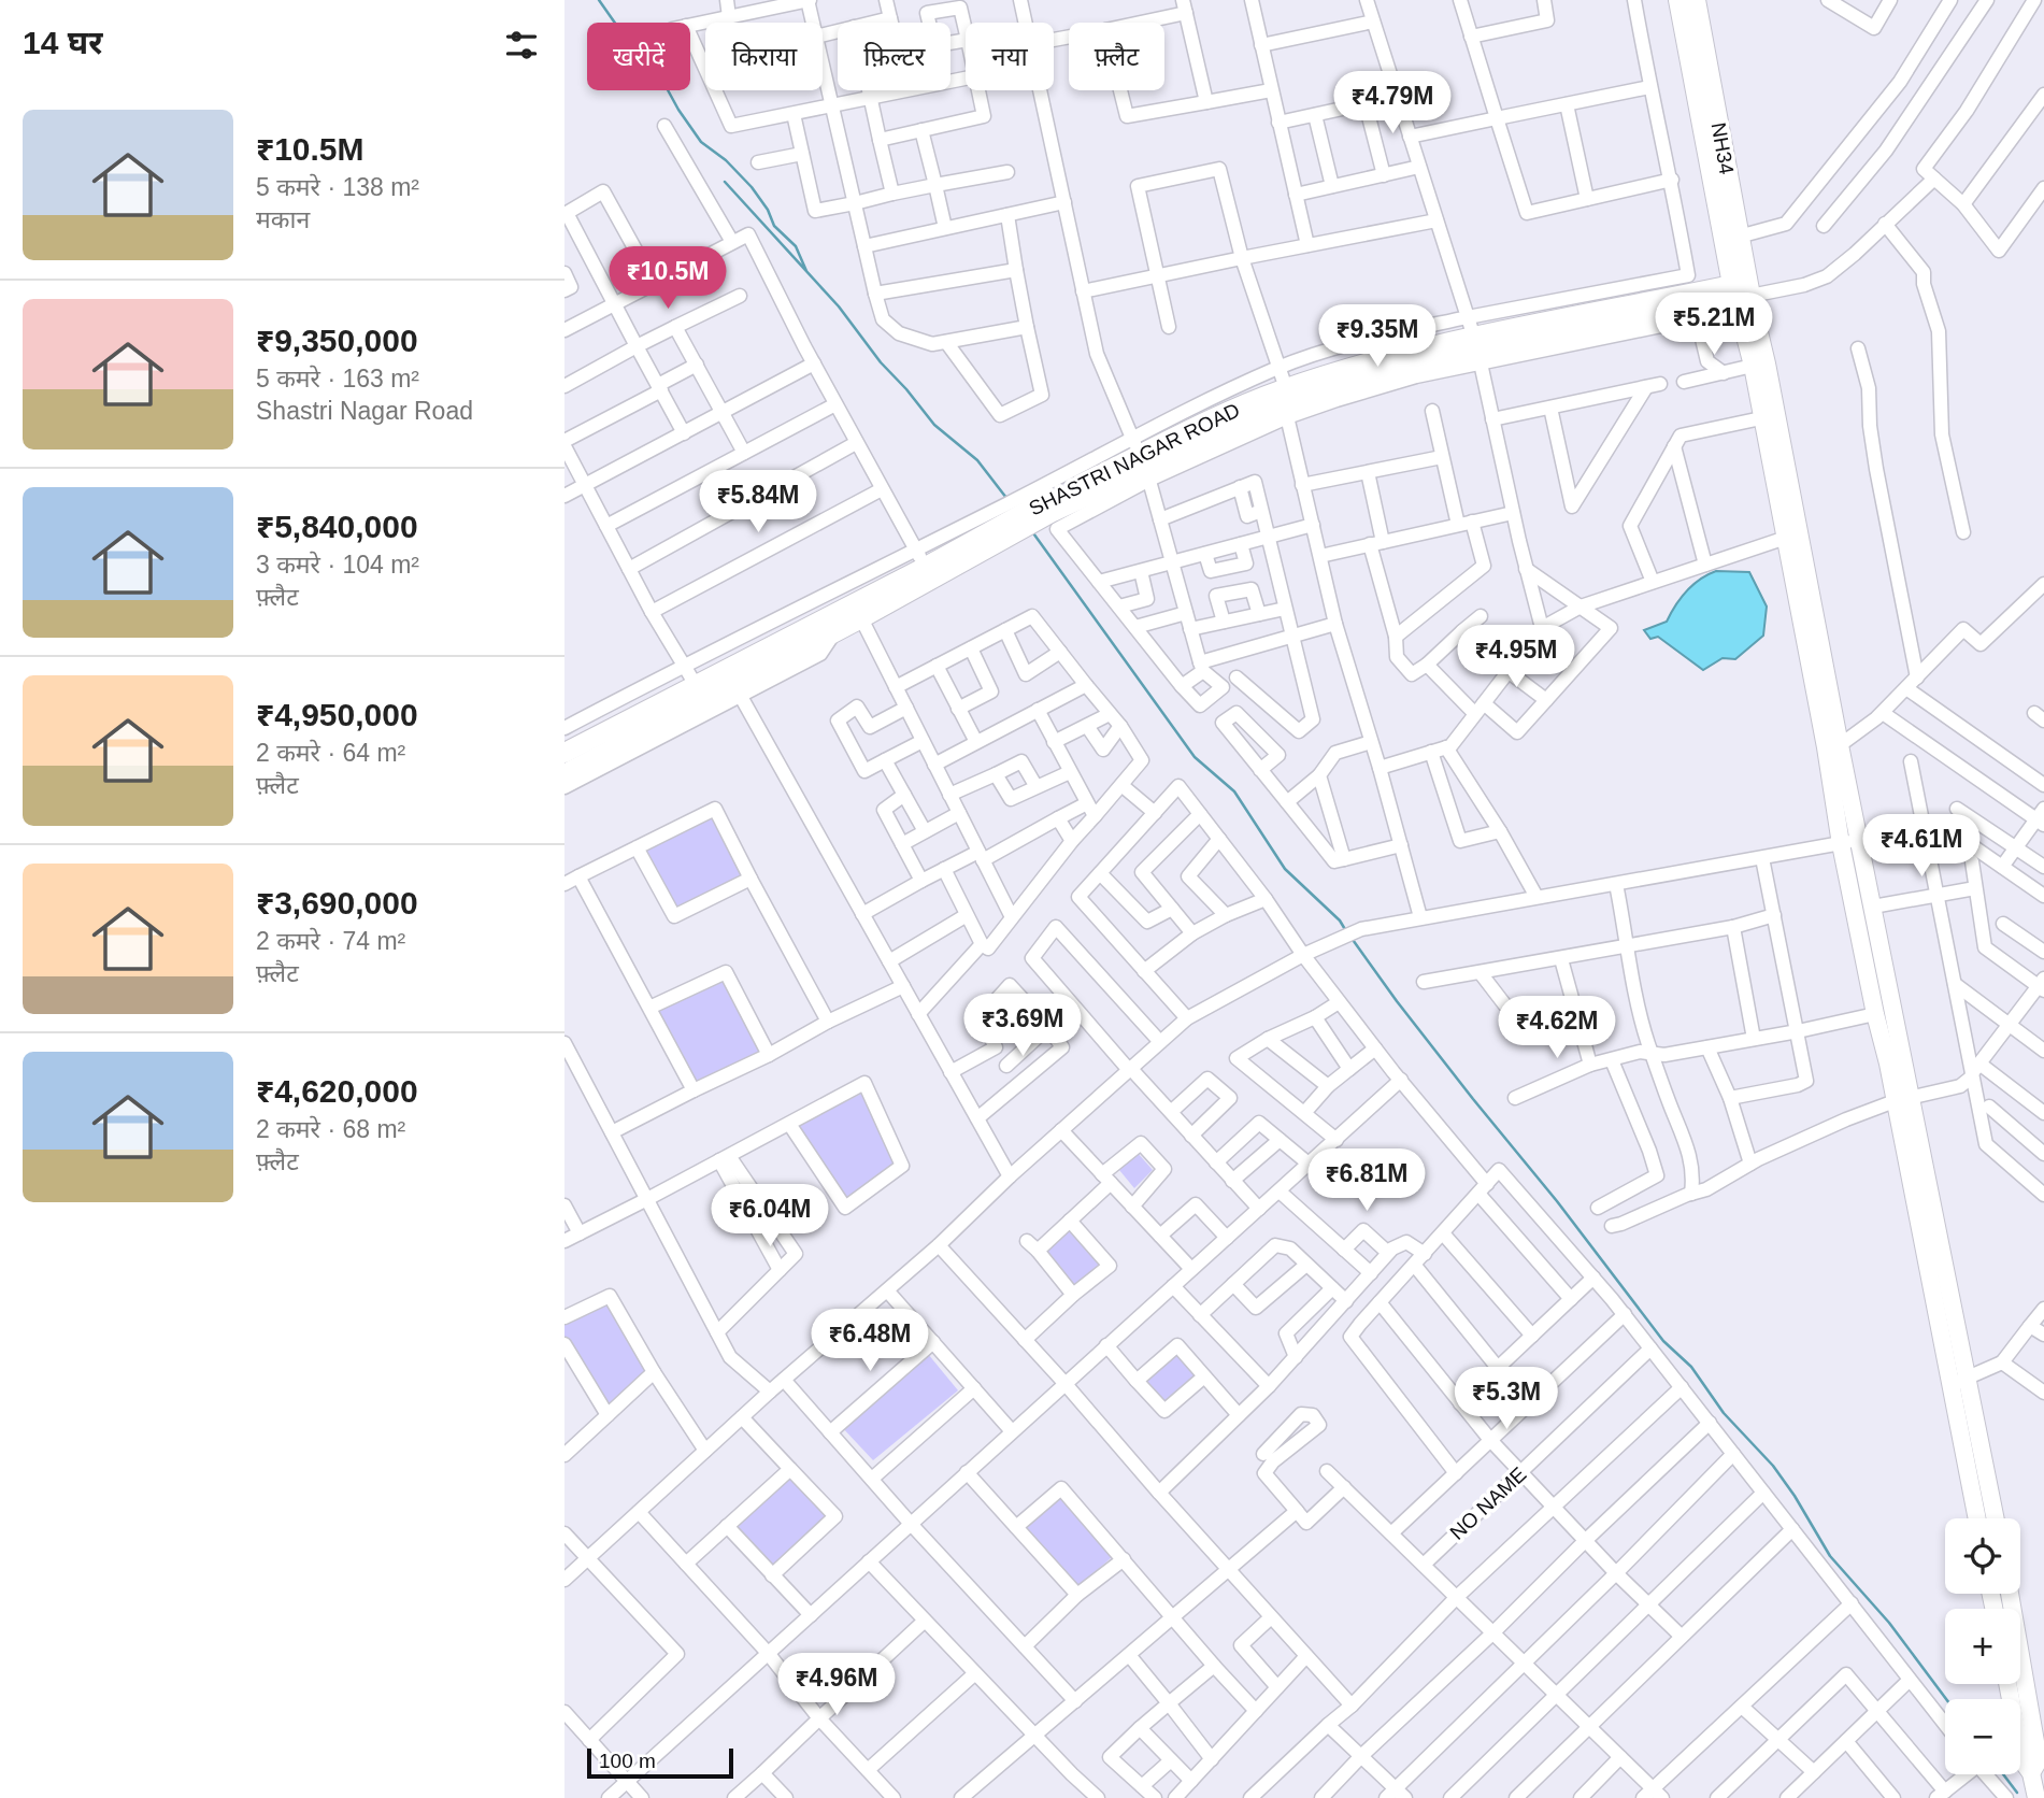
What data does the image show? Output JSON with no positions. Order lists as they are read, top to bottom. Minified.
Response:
{"streets":{"highway":["NH34","SHASTRI NAGAR ROAD"],"street":["NO NAME"]},"crossings":[["NH34","SHASTRI NAGAR ROAD"]],"scale_bar":"100 m","page":{"heading":"14 घर","chip":["खरीदें","किराया","फ़िल्टर","नया","फ़्लैट"],"price":["₹4.79M","₹10.5M","₹5.21M","₹9.35M","₹5.84M","₹4.95M","₹4.61M","₹3.69M","₹4.62M","₹6.81M","₹6.04M","₹6.48M","₹5.3M","₹4.96M"],"list":[{"name":"₹10.5M","note":"5 कमरे · 138 m² · मकान"},{"name":"₹9,350,000","note":"5 कमरे · 163 m² · Shastri Nagar Road"},{"name":"₹5,840,000","note":"3 कमरे · 104 m² · फ़्लैट"},{"name":"₹4,950,000","note":"2 कमरे · 64 m² · फ़्लैट"},{"name":"₹3,690,000","note":"2 कमरे · 74 m² · फ़्लैट"},{"name":"₹4,620,000","note":"2 कमरे · 68 m² · फ़्लैट"}],"map_buttons":["+","−"],"scale":"100 m"}}
